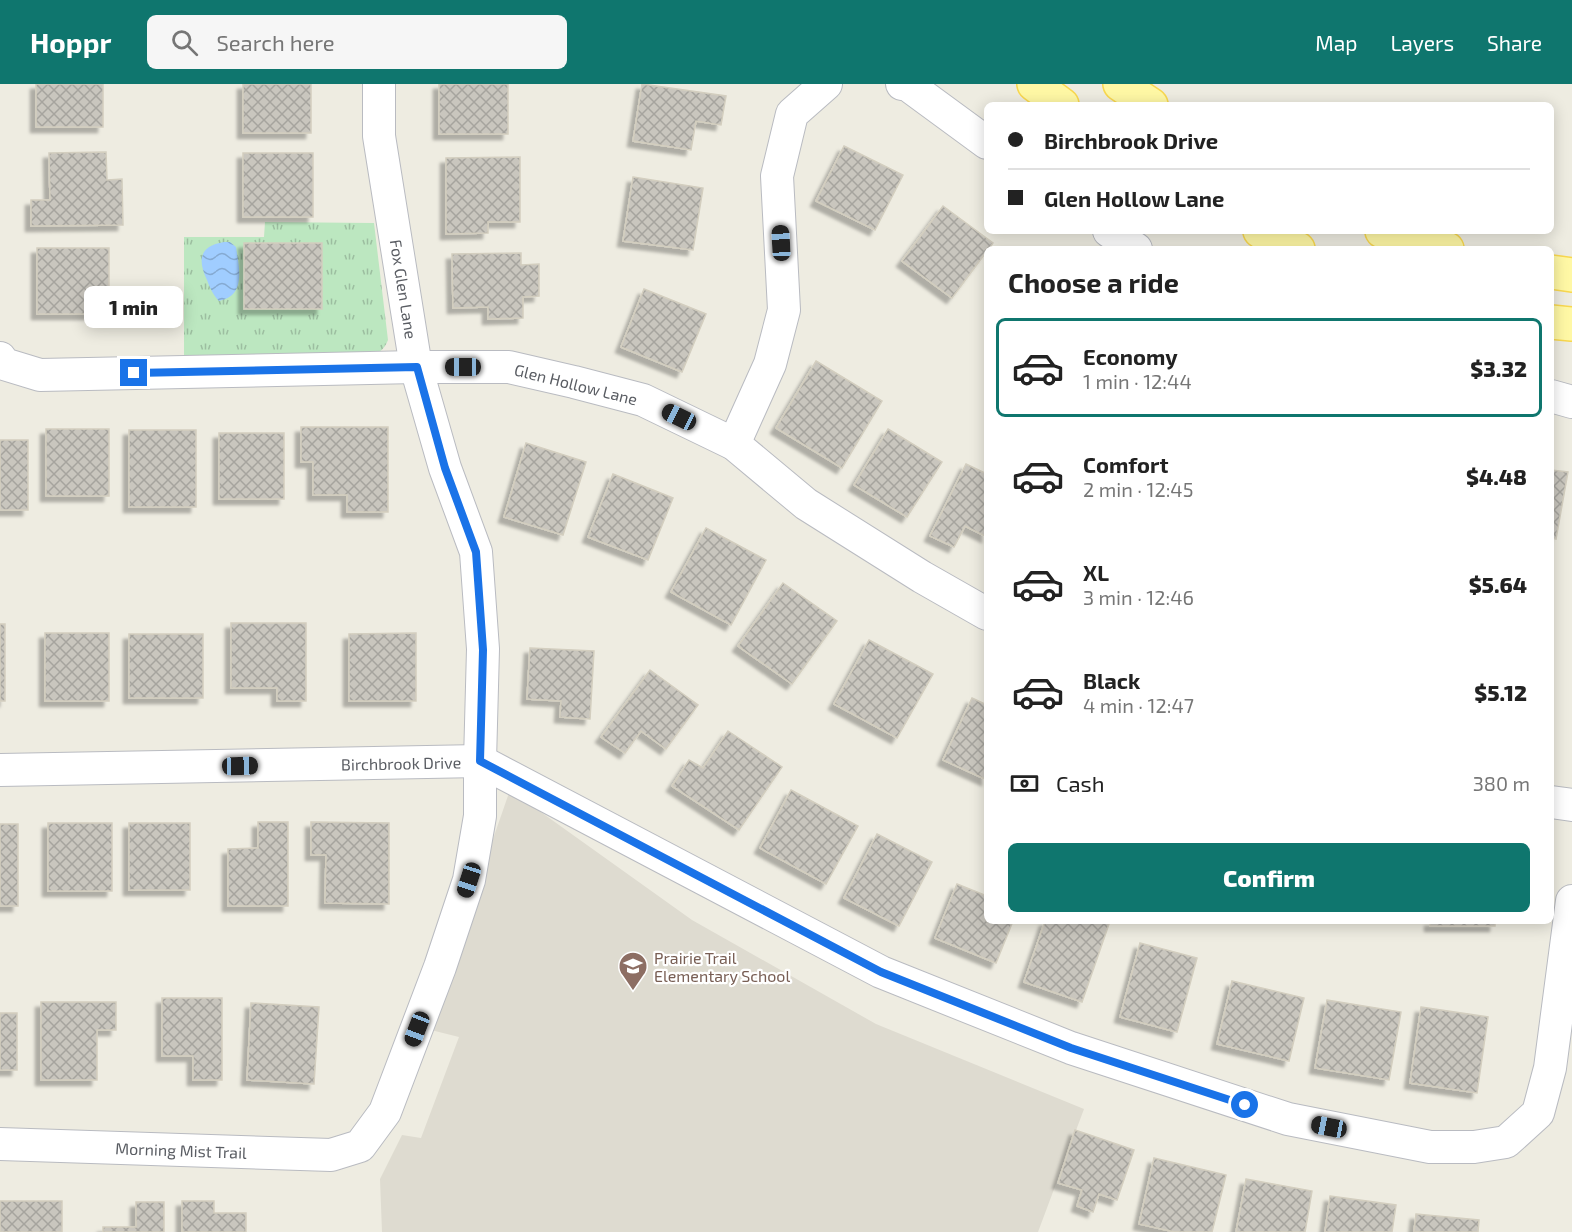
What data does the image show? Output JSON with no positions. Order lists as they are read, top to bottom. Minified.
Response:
{"streets":{"street":["Fox Glen Lane","Glen Hollow Lane","Birchbrook Drive","Morning Mist Trail"]},"crossings":[["Fox Glen Lane","Glen Hollow Lane"],["Fox Glen Lane","Birchbrook Drive"],["Fox Glen Lane","Morning Mist Trail"]],"places":{"school or university":["Prairie Trail Elementary School"]},"page":{"header":"Hoppr","search":"Search here","nav":["Map","Layers","Share"],"banner":["Birchbrook Drive","Glen Hollow Lane"],"heading":"Choose a ride","bubble":"1 min","list":[{"name":"Economy","note":"1 min · 12:44","value":"$3.32"},{"name":"Comfort","note":"2 min · 12:45","value":"$4.48"},{"name":"XL","note":"3 min · 12:46","value":"$5.64"},{"name":"Black","note":"4 min · 12:47","value":"$5.12"}],"pay":["Cash","380 m"],"buttons":"Confirm"}}
